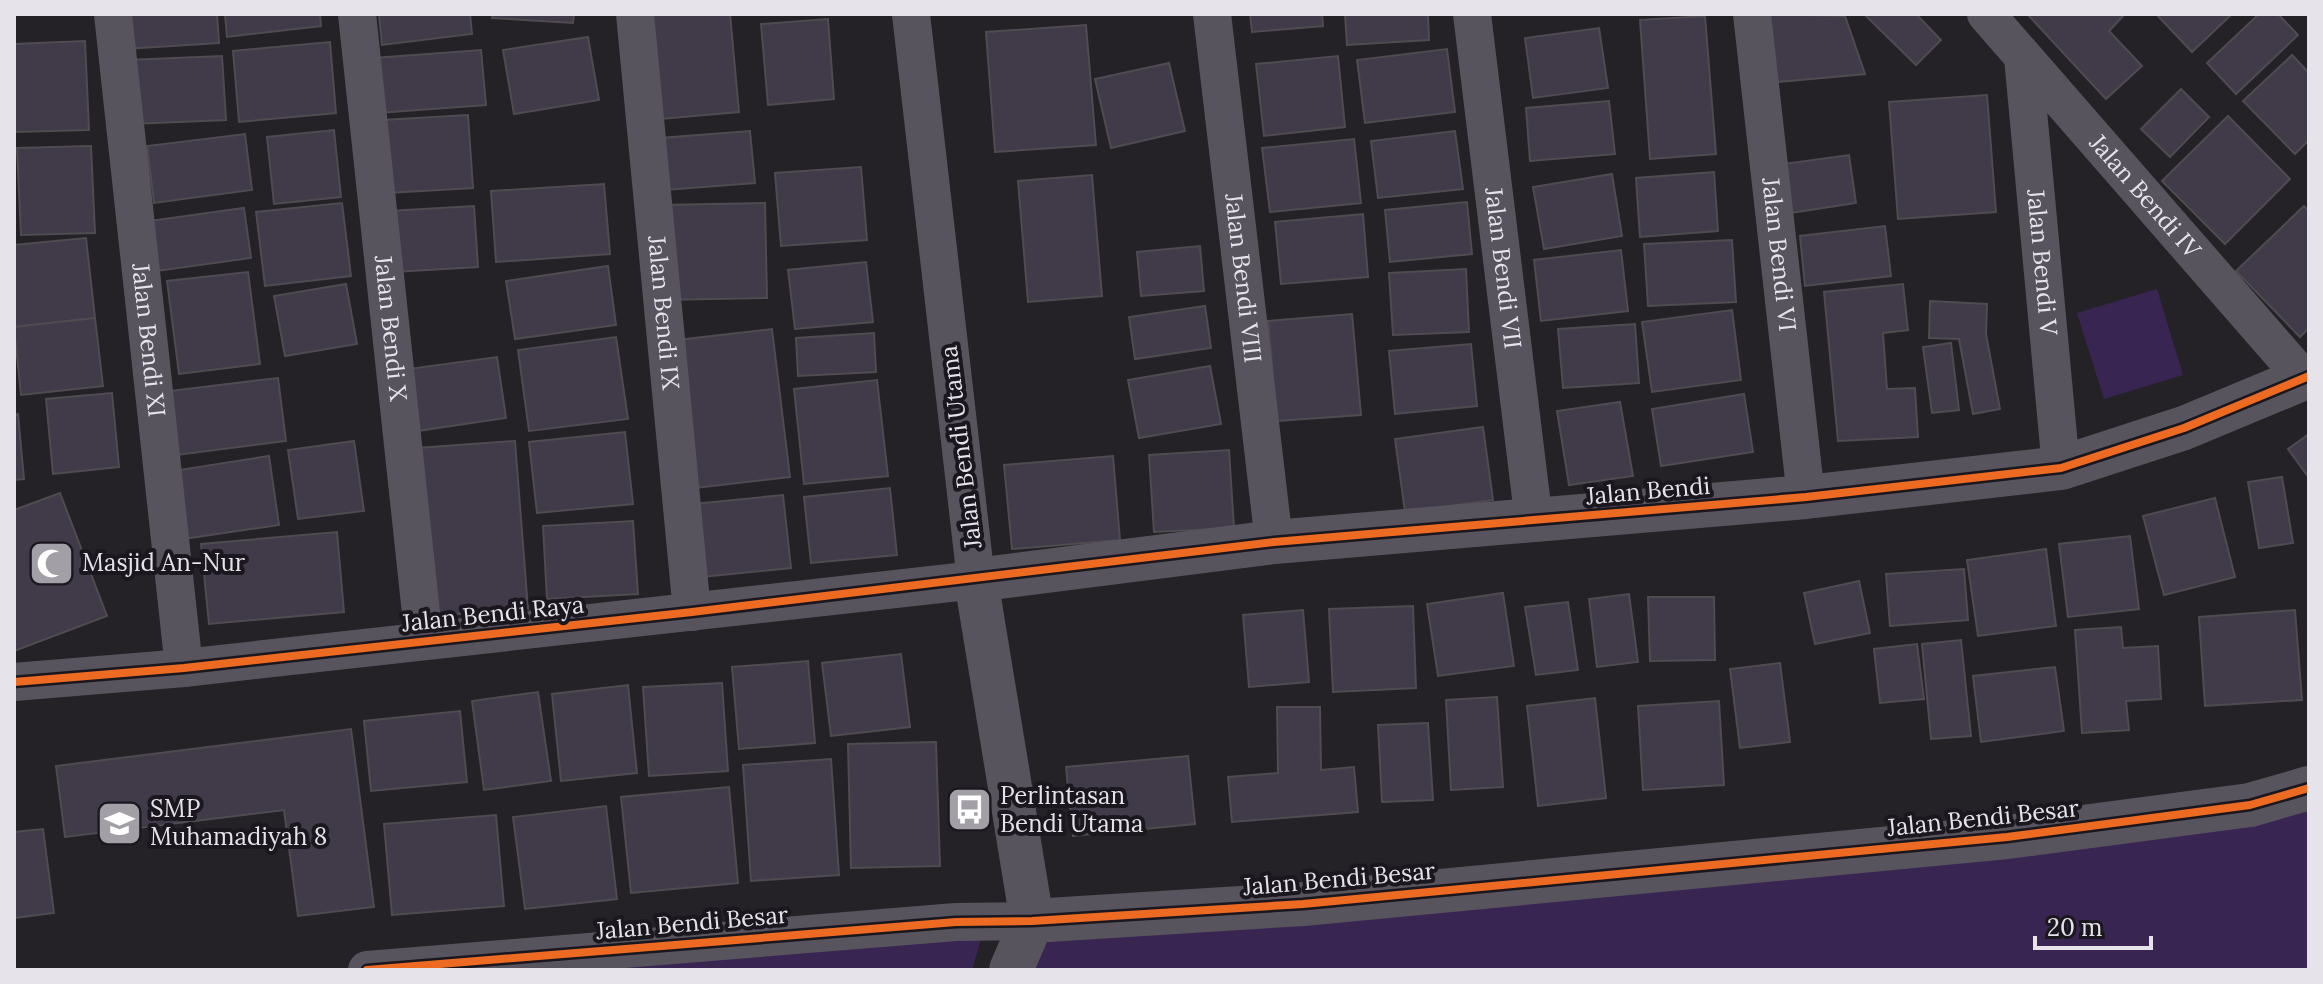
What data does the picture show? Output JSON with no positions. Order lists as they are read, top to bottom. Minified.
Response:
{"streets":{"street":["Jalan Bendi IV","Jalan Bendi VI","Jalan Bendi V","Jalan Bendi VII","Jalan Bendi VIII","Jalan Bendi IX","Jalan Bendi X","Jalan Bendi XI","Jalan Bendi Utama","Jalan Bendi","Jalan Bendi Raya","Jalan Bendi Besar"]},"crossings":[["Jalan Bendi IV","Jalan Bendi V"],["Jalan Bendi IV","Jalan Bendi"],["Jalan Bendi VI","Jalan Bendi"],["Jalan Bendi V","Jalan Bendi"],["Jalan Bendi VII","Jalan Bendi"],["Jalan Bendi VIII","Jalan Bendi"],["Jalan Bendi IX","Jalan Bendi Raya"],["Jalan Bendi X","Jalan Bendi Raya"],["Jalan Bendi XI","Jalan Bendi Raya"],["Jalan Bendi Utama","Jalan Bendi"],["Jalan Bendi Utama","Jalan Bendi Raya"],["Jalan Bendi Utama","Jalan Bendi Besar"],["Jalan Bendi","Jalan Bendi Raya"]],"places":{"mosque":["Masjid An-Nur"],"bus stop":["Perlintasan Bendi Utama"],"school or university":["SMP Muhamadiyah 8"]},"scale_bar":"20 m"}
